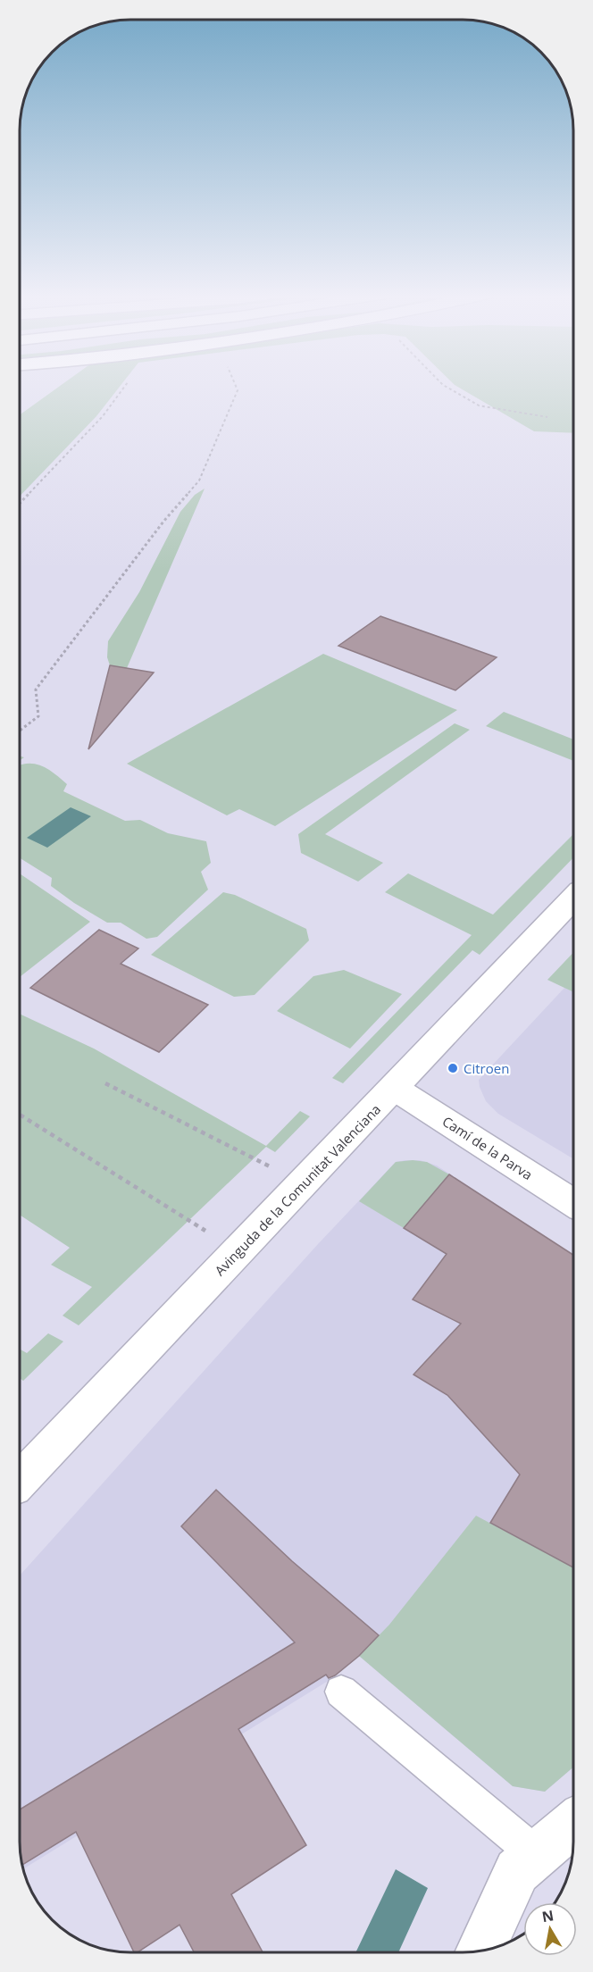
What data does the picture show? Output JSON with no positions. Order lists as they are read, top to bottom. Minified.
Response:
{"streets":{"main road":["Camí de la Parva","Avinguda de la Comunitat Valenciana"]},"crossings":[["Camí de la Parva","Avinguda de la Comunitat Valenciana"]],"places":["Citroen"],"north":"top"}
